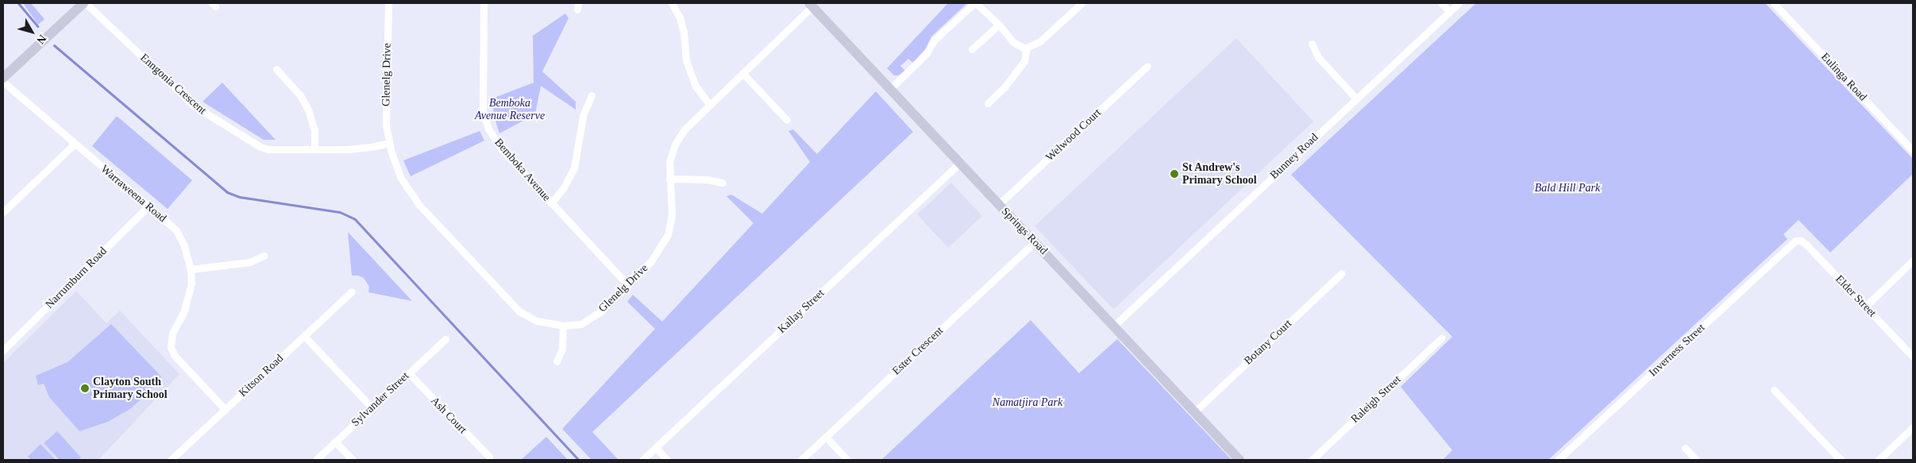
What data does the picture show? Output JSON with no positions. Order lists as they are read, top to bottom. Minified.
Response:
{"streets":{"main road":["Springs Road"],"street":["Glenelg Drive","Eulinga Road","Enngonia Crescent","Welwood Court","Bunney Road","Bemboka Avenue","Warraweena Road","Narrumburn Road","Elder Street","Kallay Street","Botany Court","Inverness Street","Ester Crescent","Kitson Road","Sylvander Street","Raleigh Street","Ash Court"]},"crossings":[["Glenelg Drive","Enngonia Crescent"],["Glenelg Drive","Bemboka Avenue"],["Glenelg Drive","Springs Road"],["Welwood Court","Springs Road"],["Bunney Road","Springs Road"],["Warraweena Road","Narrumburn Road"],["Warraweena Road","Kitson Road"],["Springs Road","Kallay Street"],["Springs Road","Botany Court"],["Springs Road","Ester Crescent"],["Elder Street","Inverness Street"],["Sylvander Street","Ash Court"]],"parks":["Bemboka Avenue Reserve","Bald Hill Park","Namatjira Park"],"places":["St Andrew's Primary School","Clayton South Primary School"],"north":"bottom right"}
